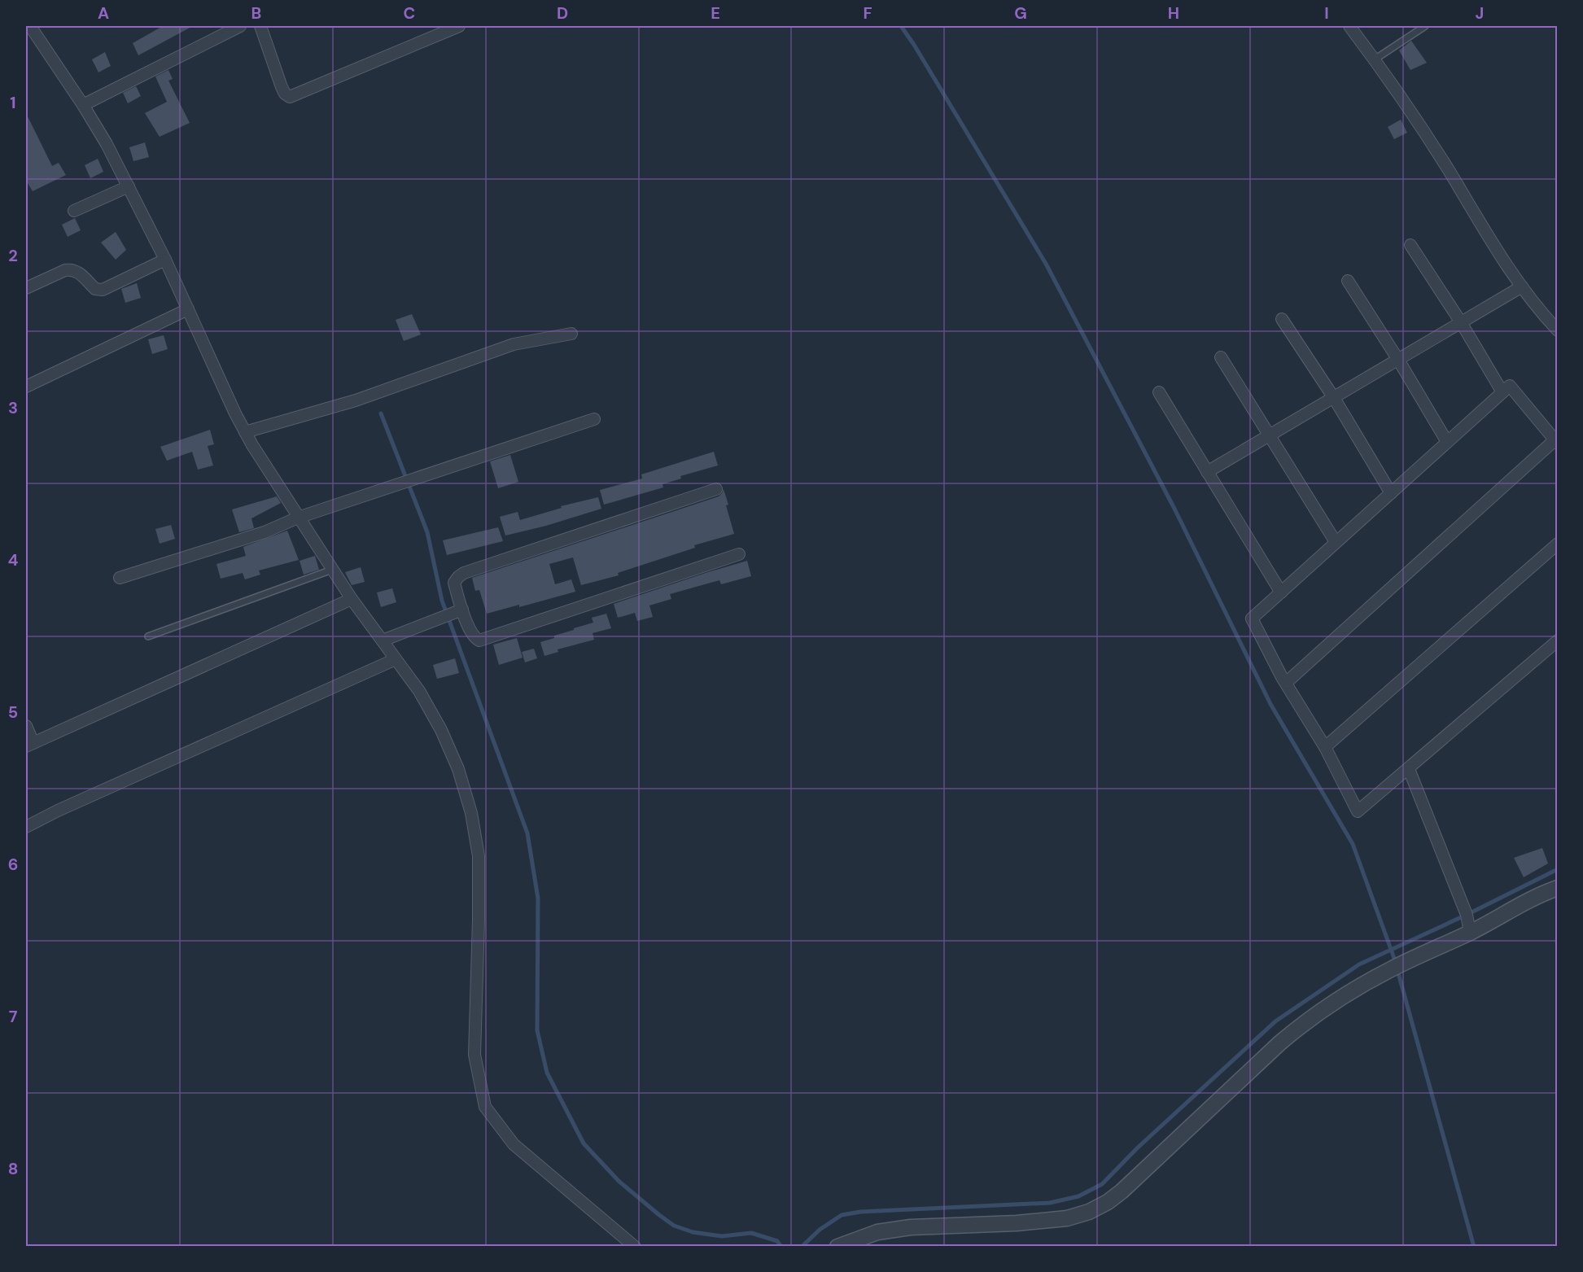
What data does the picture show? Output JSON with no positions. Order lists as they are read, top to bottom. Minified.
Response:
{"grid":{"columns":["A","B","C","D","E","F","G","H","I","J"],"rows":["1","2","3","4","5","6","7","8"]}}
